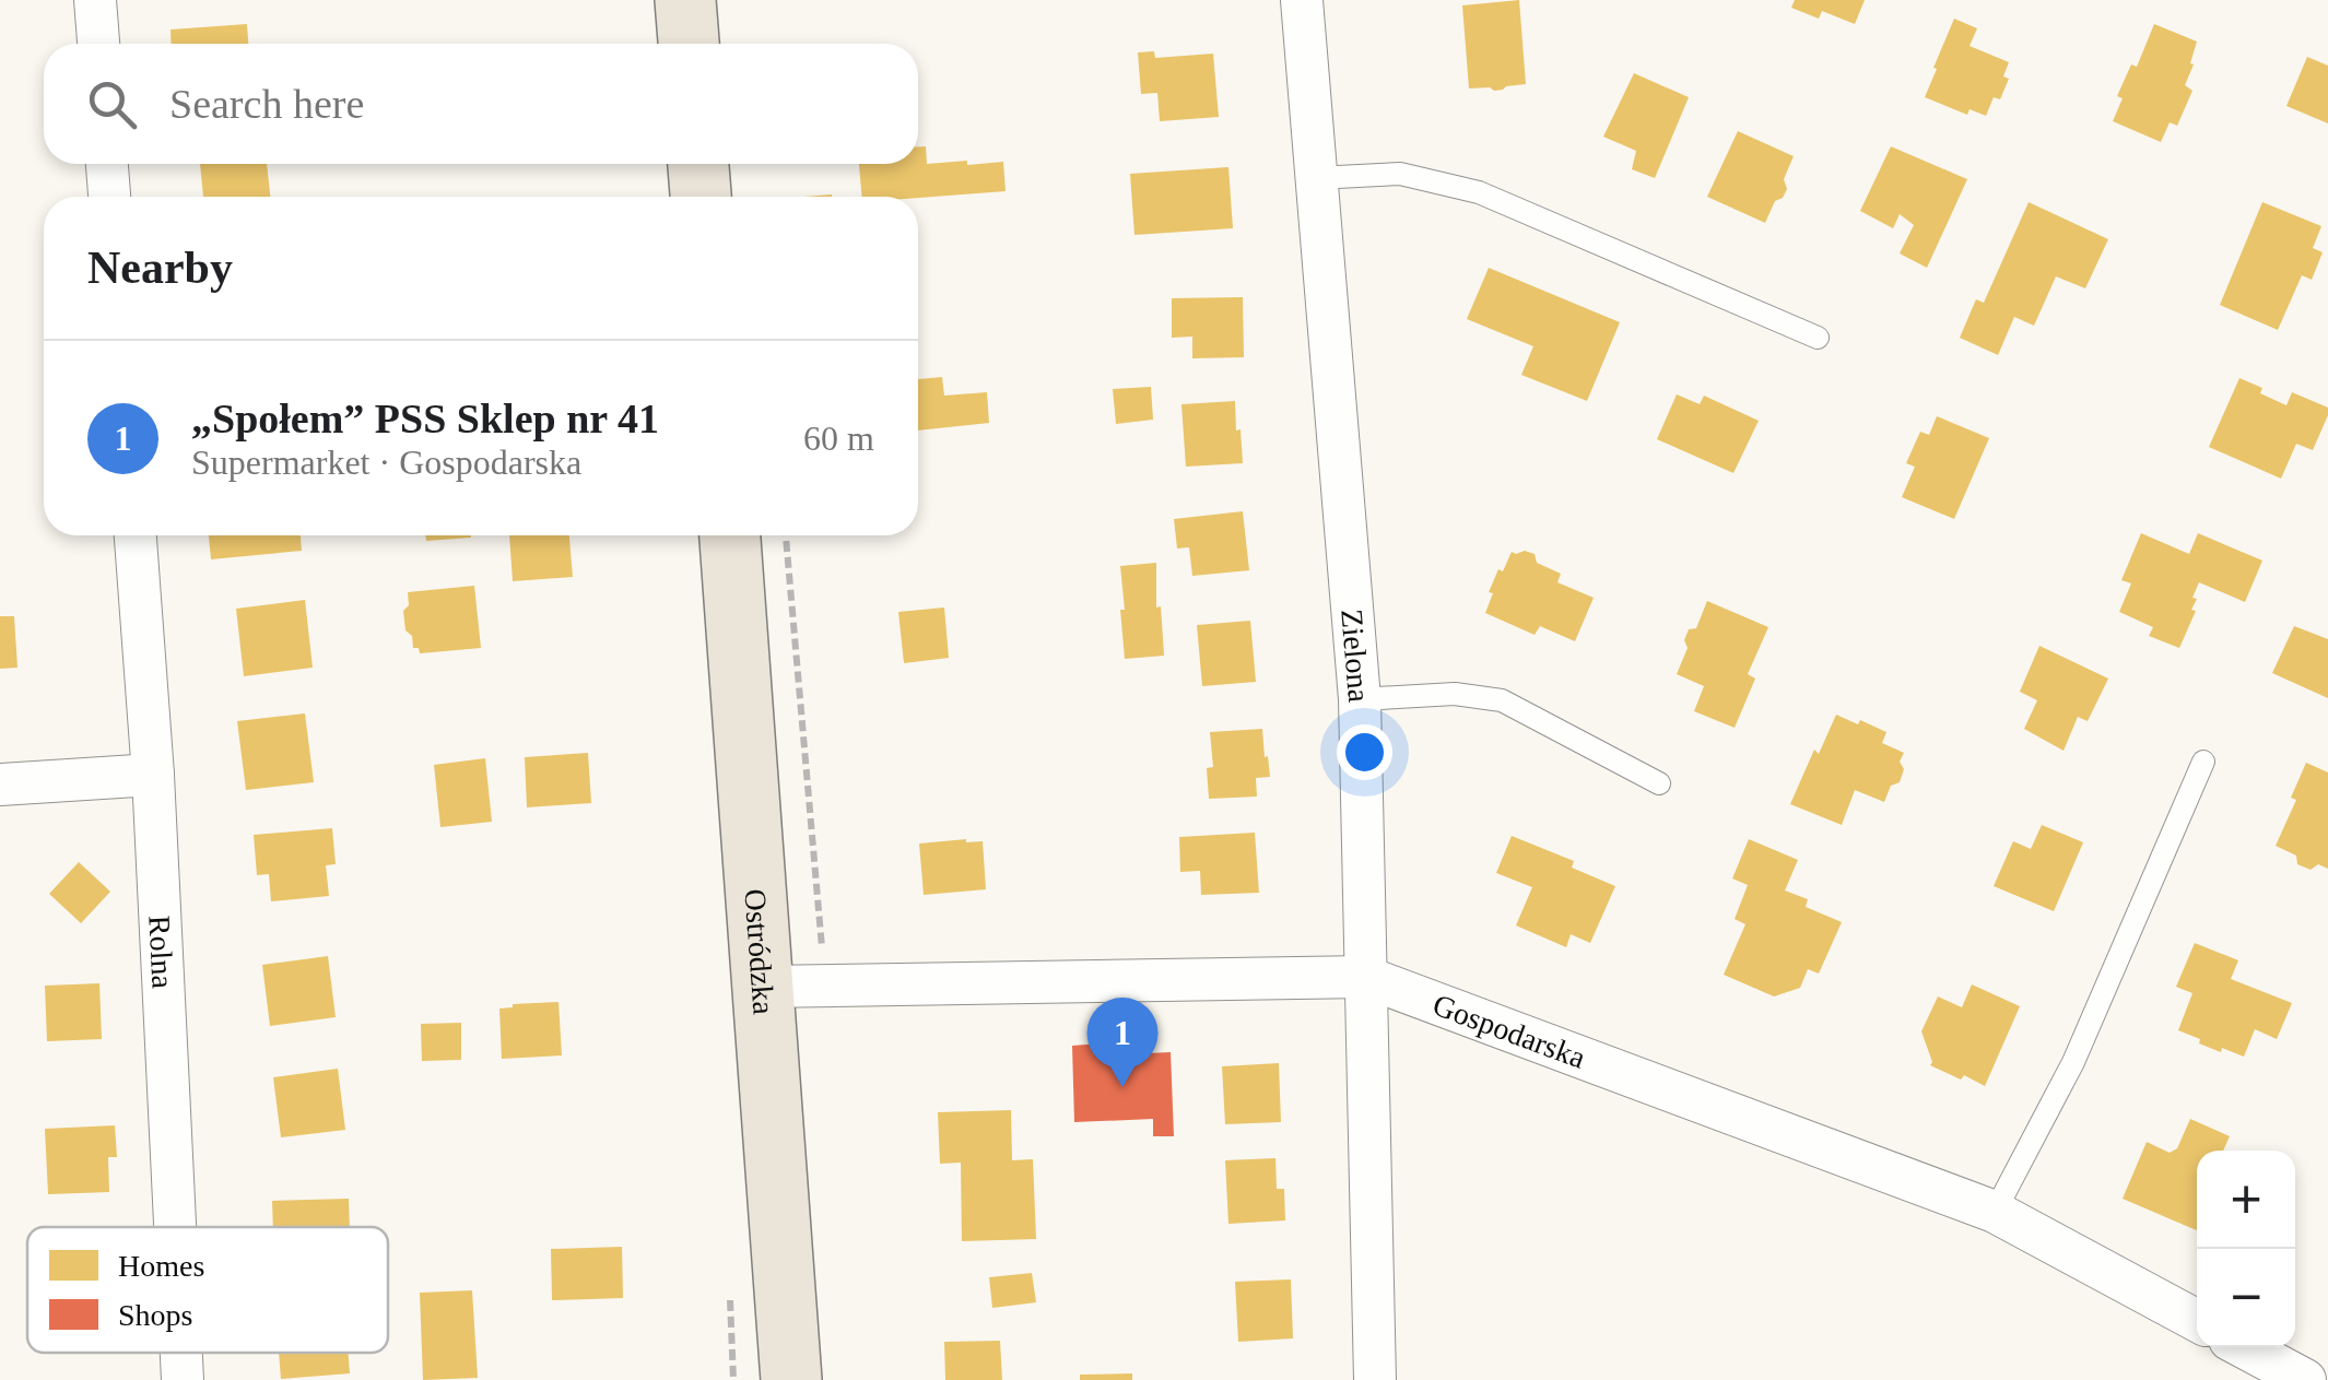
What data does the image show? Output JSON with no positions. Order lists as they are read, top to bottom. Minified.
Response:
{"streets":{"main road":["Ostródzka"],"street":["Zielona","Rolna","Gospodarska"]},"crossings":[["Zielona","Gospodarska"],["Ostródzka","Gospodarska"]],"legend":["Homes","Shops"],"page":{"search":"Search here","heading":"Nearby","list":[{"mark":"1","name":"„Społem” PSS Sklep nr 41","note":"Supermarket · Gospodarska","value":"60 m"}],"pins":"1","map_buttons":["+","−"]}}
